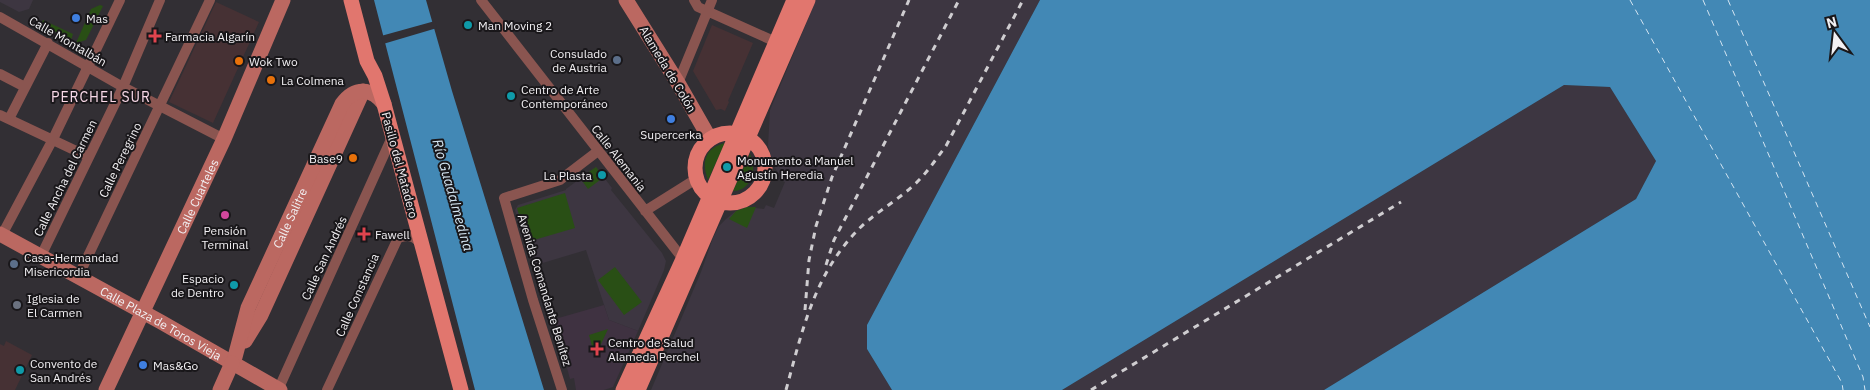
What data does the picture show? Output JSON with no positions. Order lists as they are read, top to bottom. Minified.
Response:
{"streets":{"main road":["Alameda de Colón","Pasillo del Matadero","Calle Cuarteles","Calle Salitre","Calle Plaza de Toros Vieja"],"street":["Calle Montalbán","Calle Alemania","Calle Peregrino","Calle Ancha del Carmen","Calle San Andrés","Avenida Comandante Benítez","Calle Constancia"]},"crossings":[["Calle Montalbán","Calle Peregrino"],["Calle Montalbán","Calle Ancha del Carmen"],["Calle Montalbán","Calle Cuarteles"],["Calle Alemania","Avenida Comandante Benítez"],["Calle Peregrino","Calle Plaza de Toros Vieja"],["Pasillo del Matadero","Calle Salitre"],["Pasillo del Matadero","Calle San Andrés"],["Pasillo del Matadero","Calle Constancia"],["Calle Ancha del Carmen","Calle Plaza de Toros Vieja"],["Calle Cuarteles","Calle Plaza de Toros Vieja"],["Calle Salitre","Calle Plaza de Toros Vieja"],["Calle San Andrés","Calle Plaza de Toros Vieja"]],"districts":["PERCHEL SUR"],"water":["Río Guadalmedina"],"places":{"other":["Mas","Man Moving 2","Consulado de Austria","Wok Two","La Colmena","Centro de Arte Contemporáneo","Supercerka","Base9","Monumento a Manuel Agustín Heredia","La Plasta","Pensión Terminal","Casa-Hermandad Misericordia","Espacio de Dentro","Iglesia de El Carmen","Mas&Go","Convento de San Andrés"],"health":["Farmacia Algarín","Fawell","Centro de Salud Alameda Perchel"]},"north":"top"}
